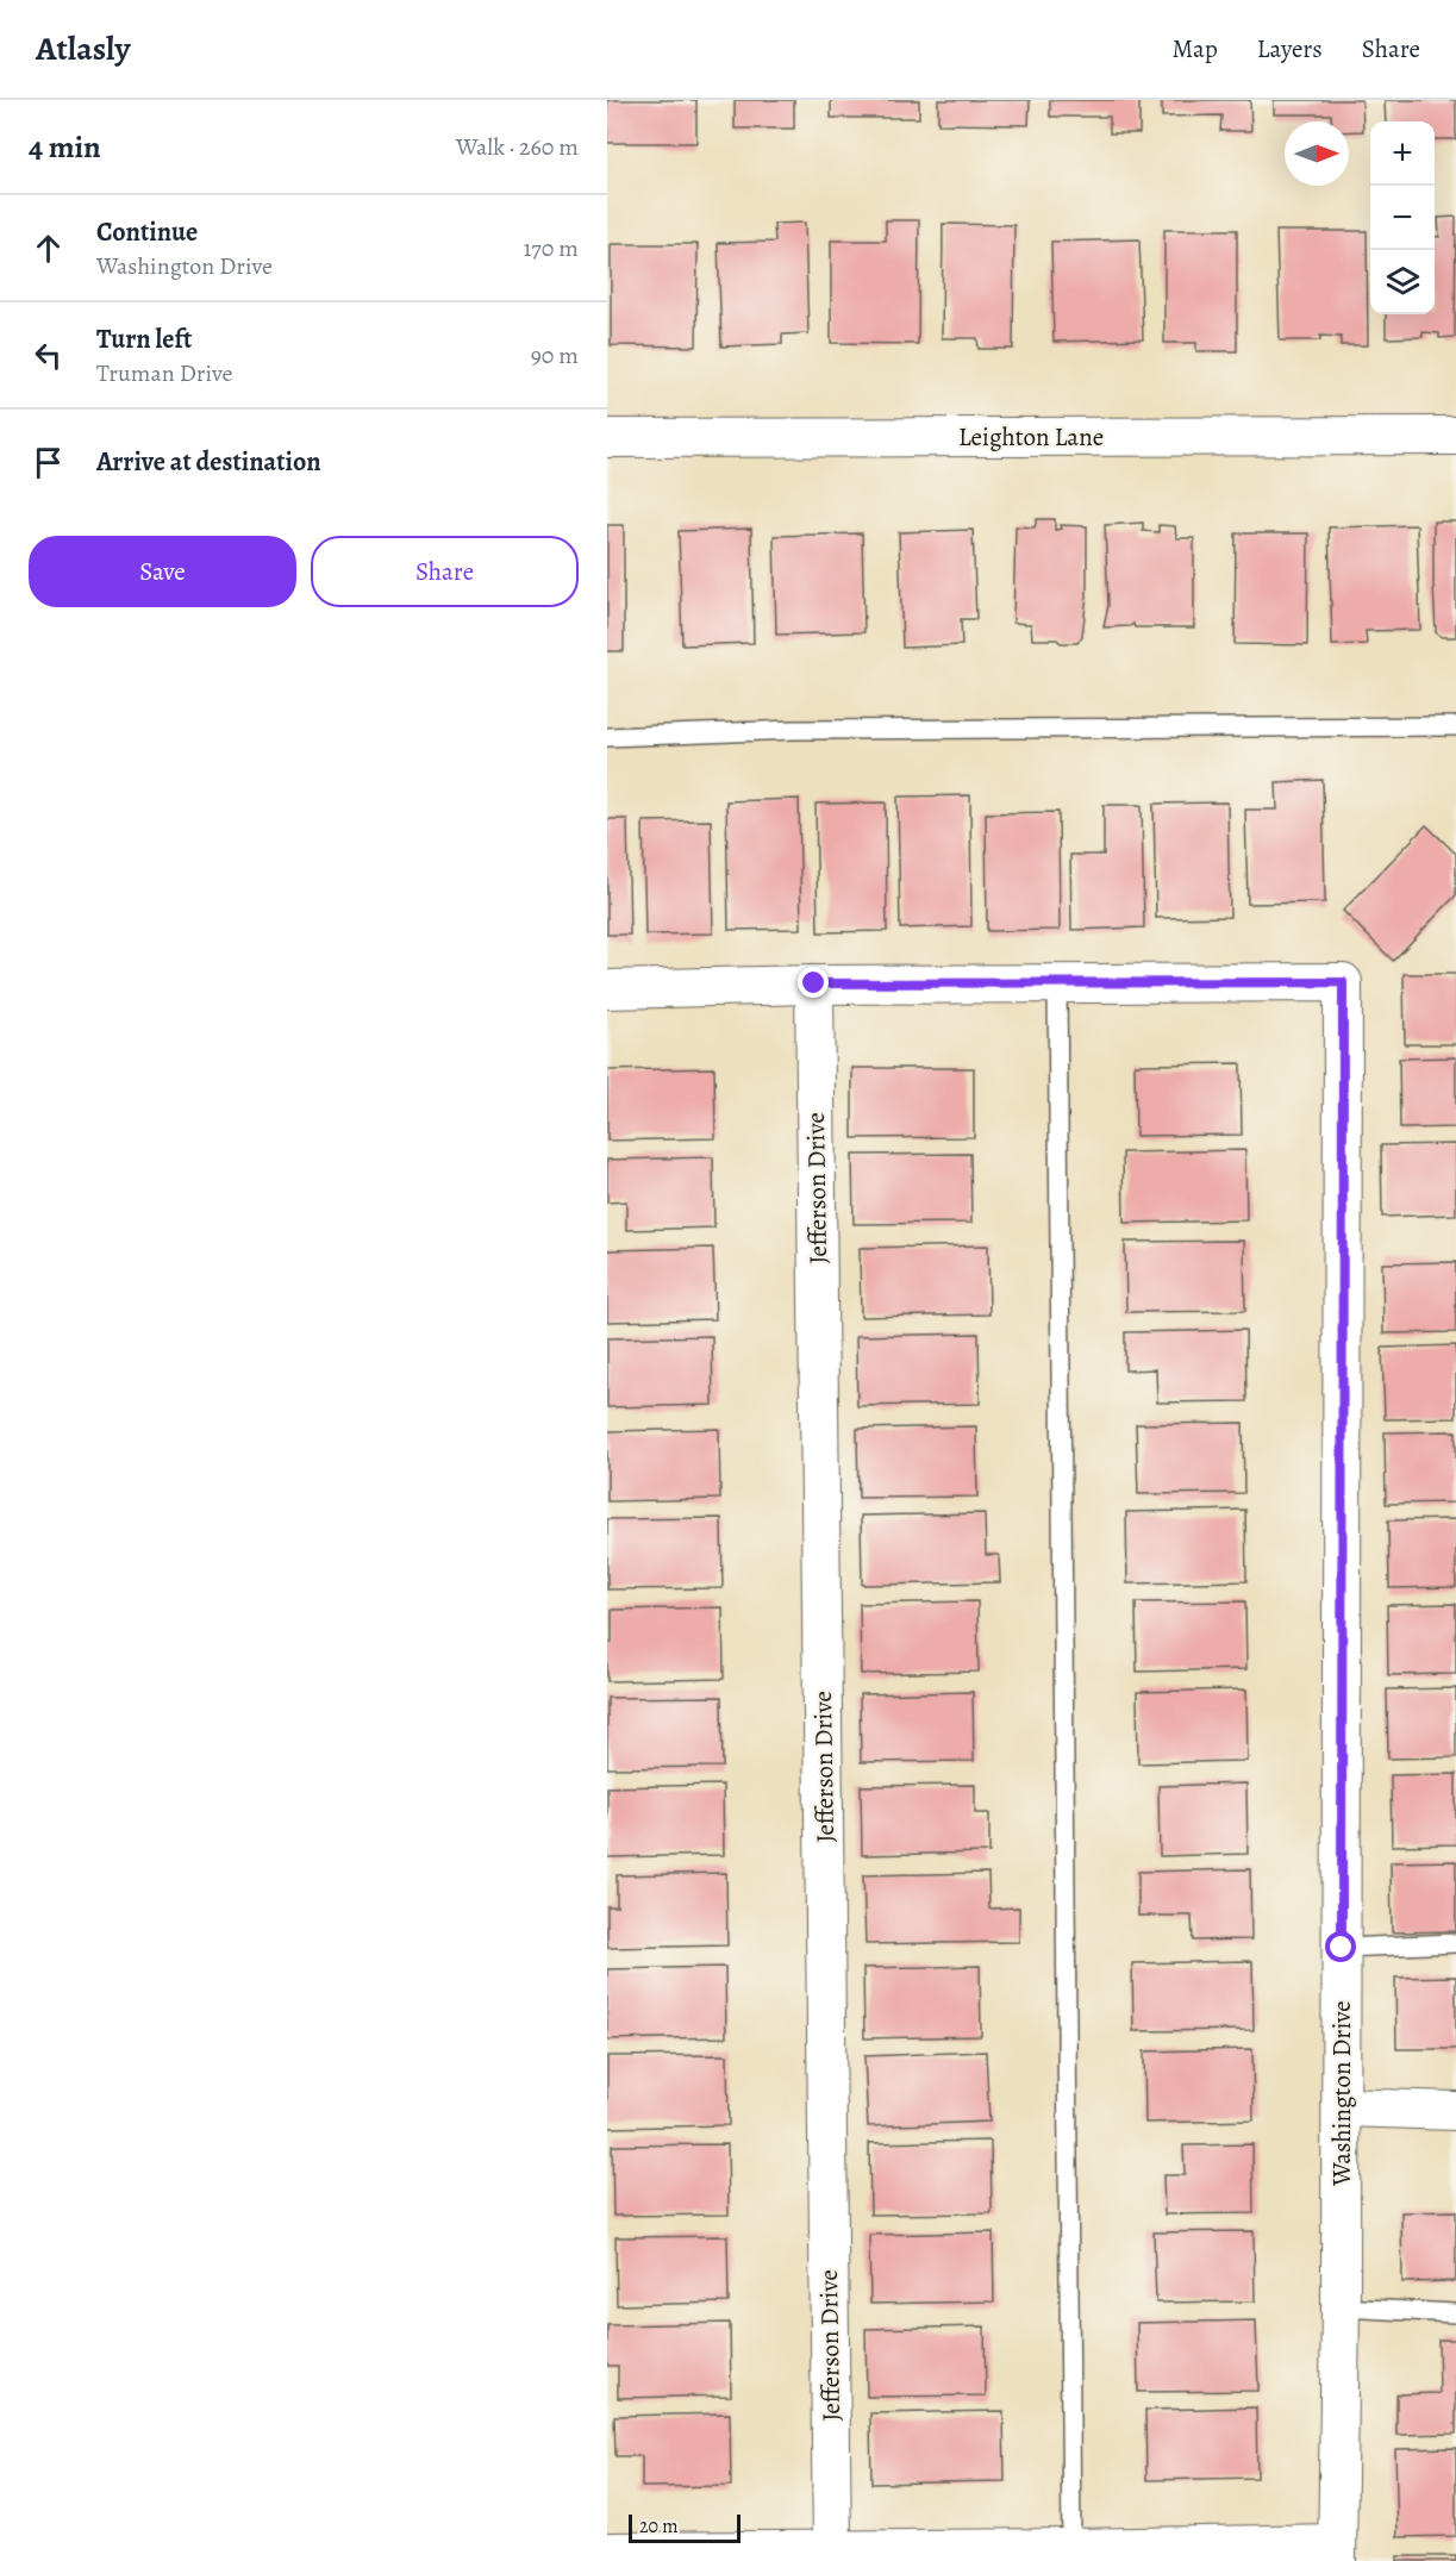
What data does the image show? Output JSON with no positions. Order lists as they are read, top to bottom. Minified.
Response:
{"streets":{"street":["Leighton Lane","Jefferson Drive","Washington Drive"]},"scale_bar":"20 m","north":"right","page":{"header":"Atlasly","nav":["Map","Layers","Share"],"heading":["4 min","Walk · 260 m"],"map_buttons":["+","−"],"list":[["Continue","Washington Drive","170 m"],["Turn left","Truman Drive","90 m"],"Arrive at destination"],"buttons":["Save","Share"],"scale":"20 m"}}
